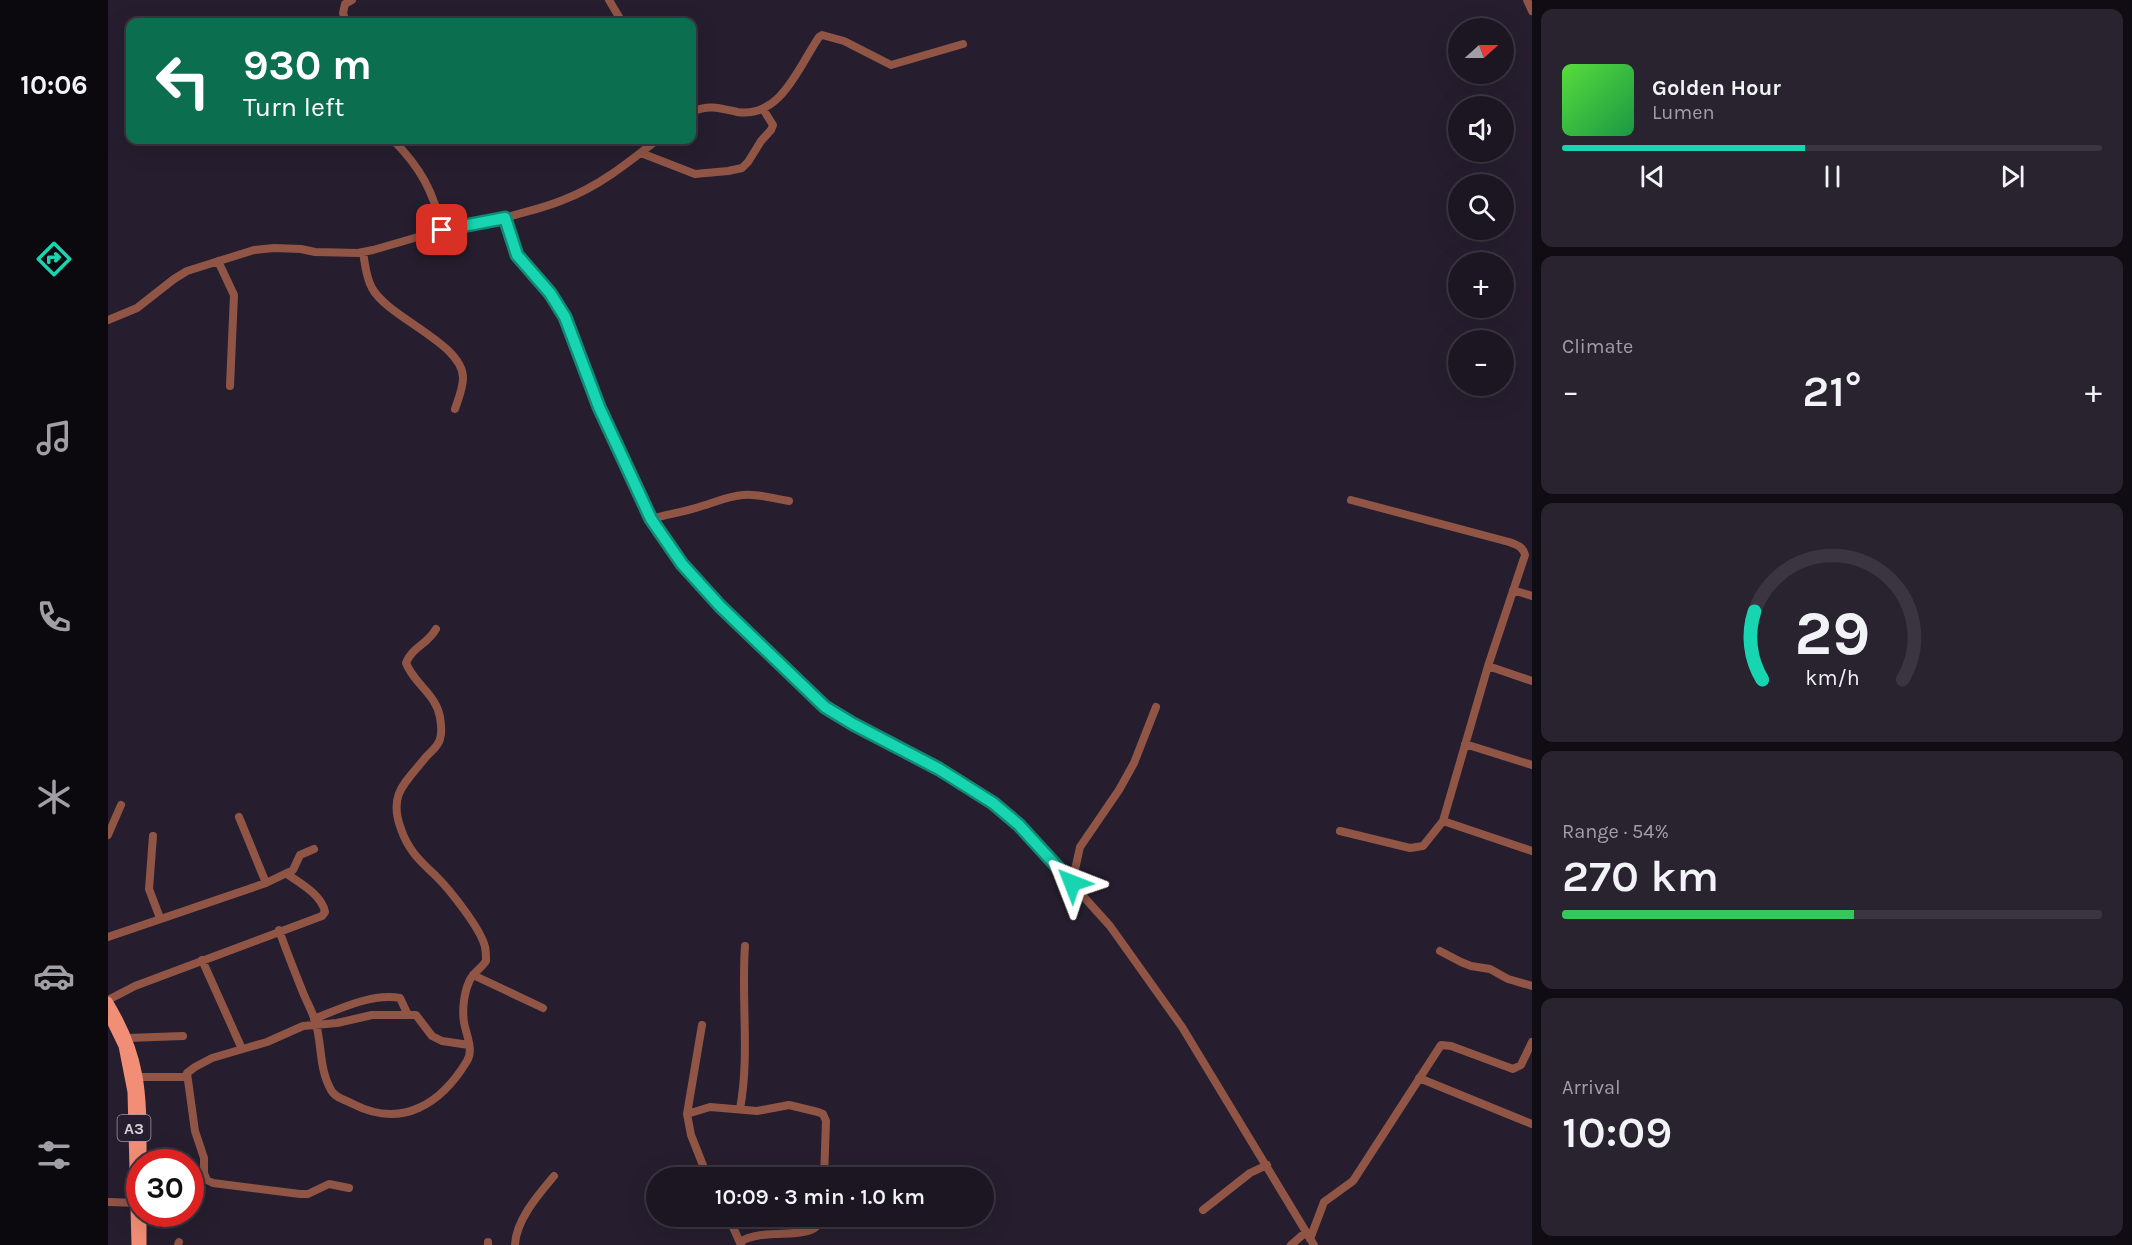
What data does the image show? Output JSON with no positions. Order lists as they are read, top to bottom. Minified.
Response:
{"streets":{"main road":["A3"]},"north":"right","page":{"tabs":"10:06","map_buttons":["+","−"],"turn":["930 m","Turn left"],"song":["Golden Hour","Lumen"],"tile":["Climate",["Range · 54%","270 km"],["Arrival","10:09"]],"heat":["−","21°","+"],"limit":"30","trip":"10:09 · 3 min · 1.0 km","gauge":["29","km/h"]}}
